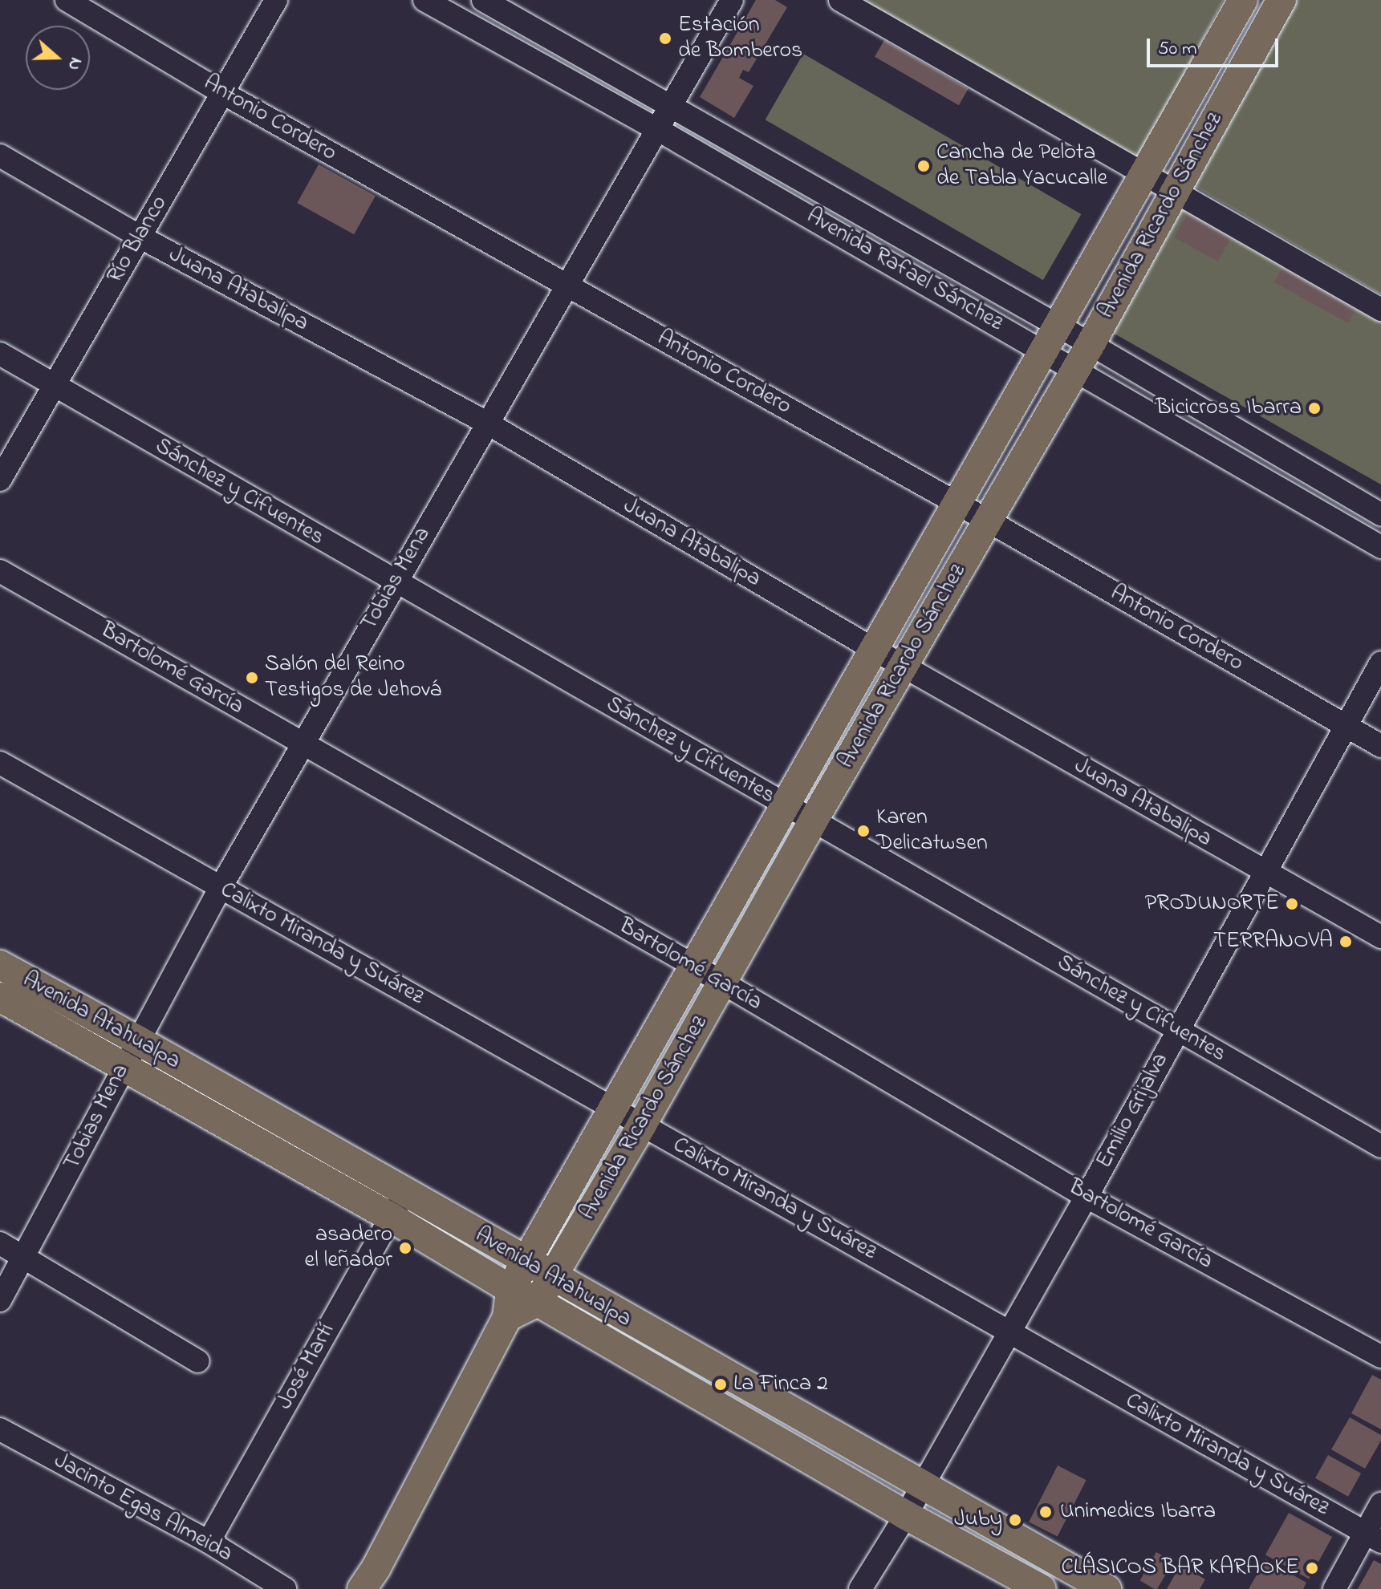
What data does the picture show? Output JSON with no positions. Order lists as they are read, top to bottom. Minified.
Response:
{"streets":{"main road":["Avenida Ricardo Sánchez","Avenida Atahualpa"],"street":["Antonio Cordero","Río Blanco","Avenida Rafael Sánchez","Juana Atabalipa","Sánchez y Cifuentes","Tobias Mena","Bartolomé García","Calixto Miranda y Suárez","Emilio Grijalva","José Martí","Jacinto Egas Almeida"]},"crossings":[["Antonio Cordero","Avenida Ricardo Sánchez"],["Antonio Cordero","Río Blanco"],["Antonio Cordero","Tobias Mena"],["Antonio Cordero","Emilio Grijalva"],["Avenida Ricardo Sánchez","Avenida Rafael Sánchez"],["Avenida Ricardo Sánchez","Juana Atabalipa"],["Avenida Ricardo Sánchez","Sánchez y Cifuentes"],["Avenida Ricardo Sánchez","Bartolomé García"],["Avenida Ricardo Sánchez","Calixto Miranda y Suárez"],["Avenida Ricardo Sánchez","Avenida Atahualpa"],["Río Blanco","Juana Atabalipa"],["Río Blanco","Sánchez y Cifuentes"],["Avenida Rafael Sánchez","Tobias Mena"],["Juana Atabalipa","Tobias Mena"],["Juana Atabalipa","Emilio Grijalva"],["Sánchez y Cifuentes","Tobias Mena"],["Sánchez y Cifuentes","Emilio Grijalva"],["Tobias Mena","Bartolomé García"],["Tobias Mena","Calixto Miranda y Suárez"],["Tobias Mena","Avenida Atahualpa"],["Bartolomé García","Emilio Grijalva"],["Calixto Miranda y Suárez","Emilio Grijalva"],["Avenida Atahualpa","Emilio Grijalva"],["Avenida Atahualpa","José Martí"],["José Martí","Jacinto Egas Almeida"]],"places":["Estación de Bomberos","Cancha de Pelota de Tabla Yacucalle","Bicicross Ibarra","Salón del Reino Testigos de Jehová","Karen Delicatwsen","PRODUNORTE","TERRANOVA","asadero el leñador","La Finca 2","Unimedics Ibarra","Juby","CLÁSICOS BAR KARAOKE"],"scale_bar":"50 m","north":"right"}
